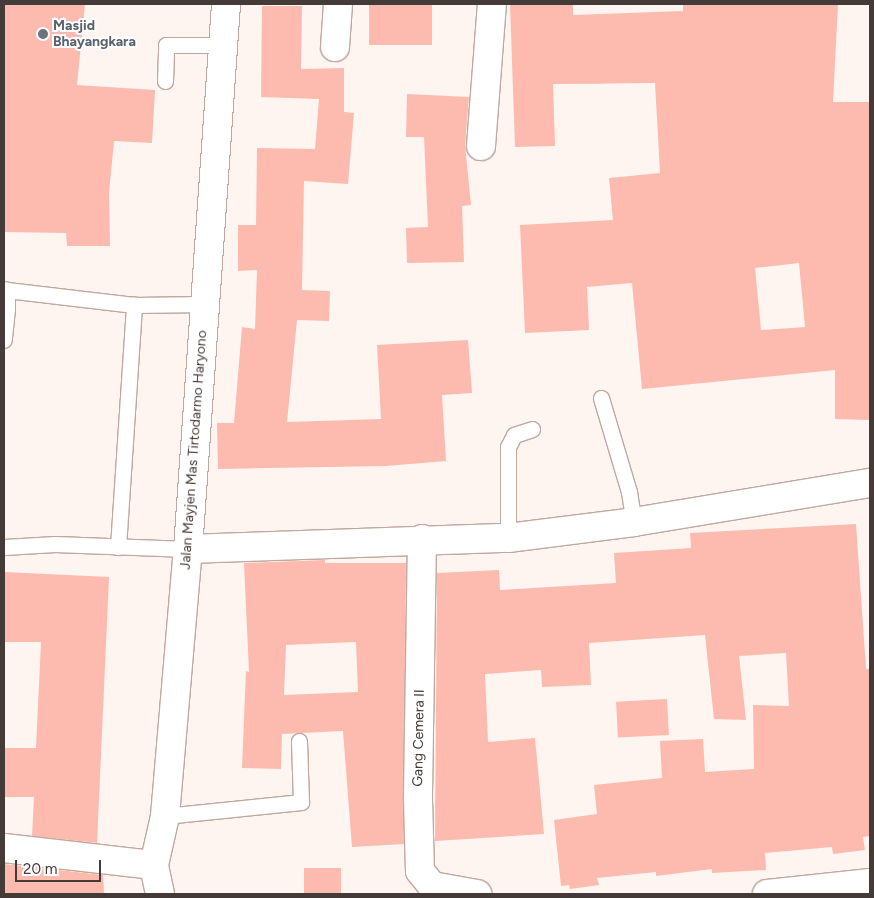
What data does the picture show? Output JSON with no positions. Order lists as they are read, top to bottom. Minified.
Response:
{"streets":{"street":["Jalan Mayjen Mas Tirtodarmo Haryono","Gang Cemera II"]},"places":["Masjid Bhayangkara"],"scale_bar":"20 m"}
